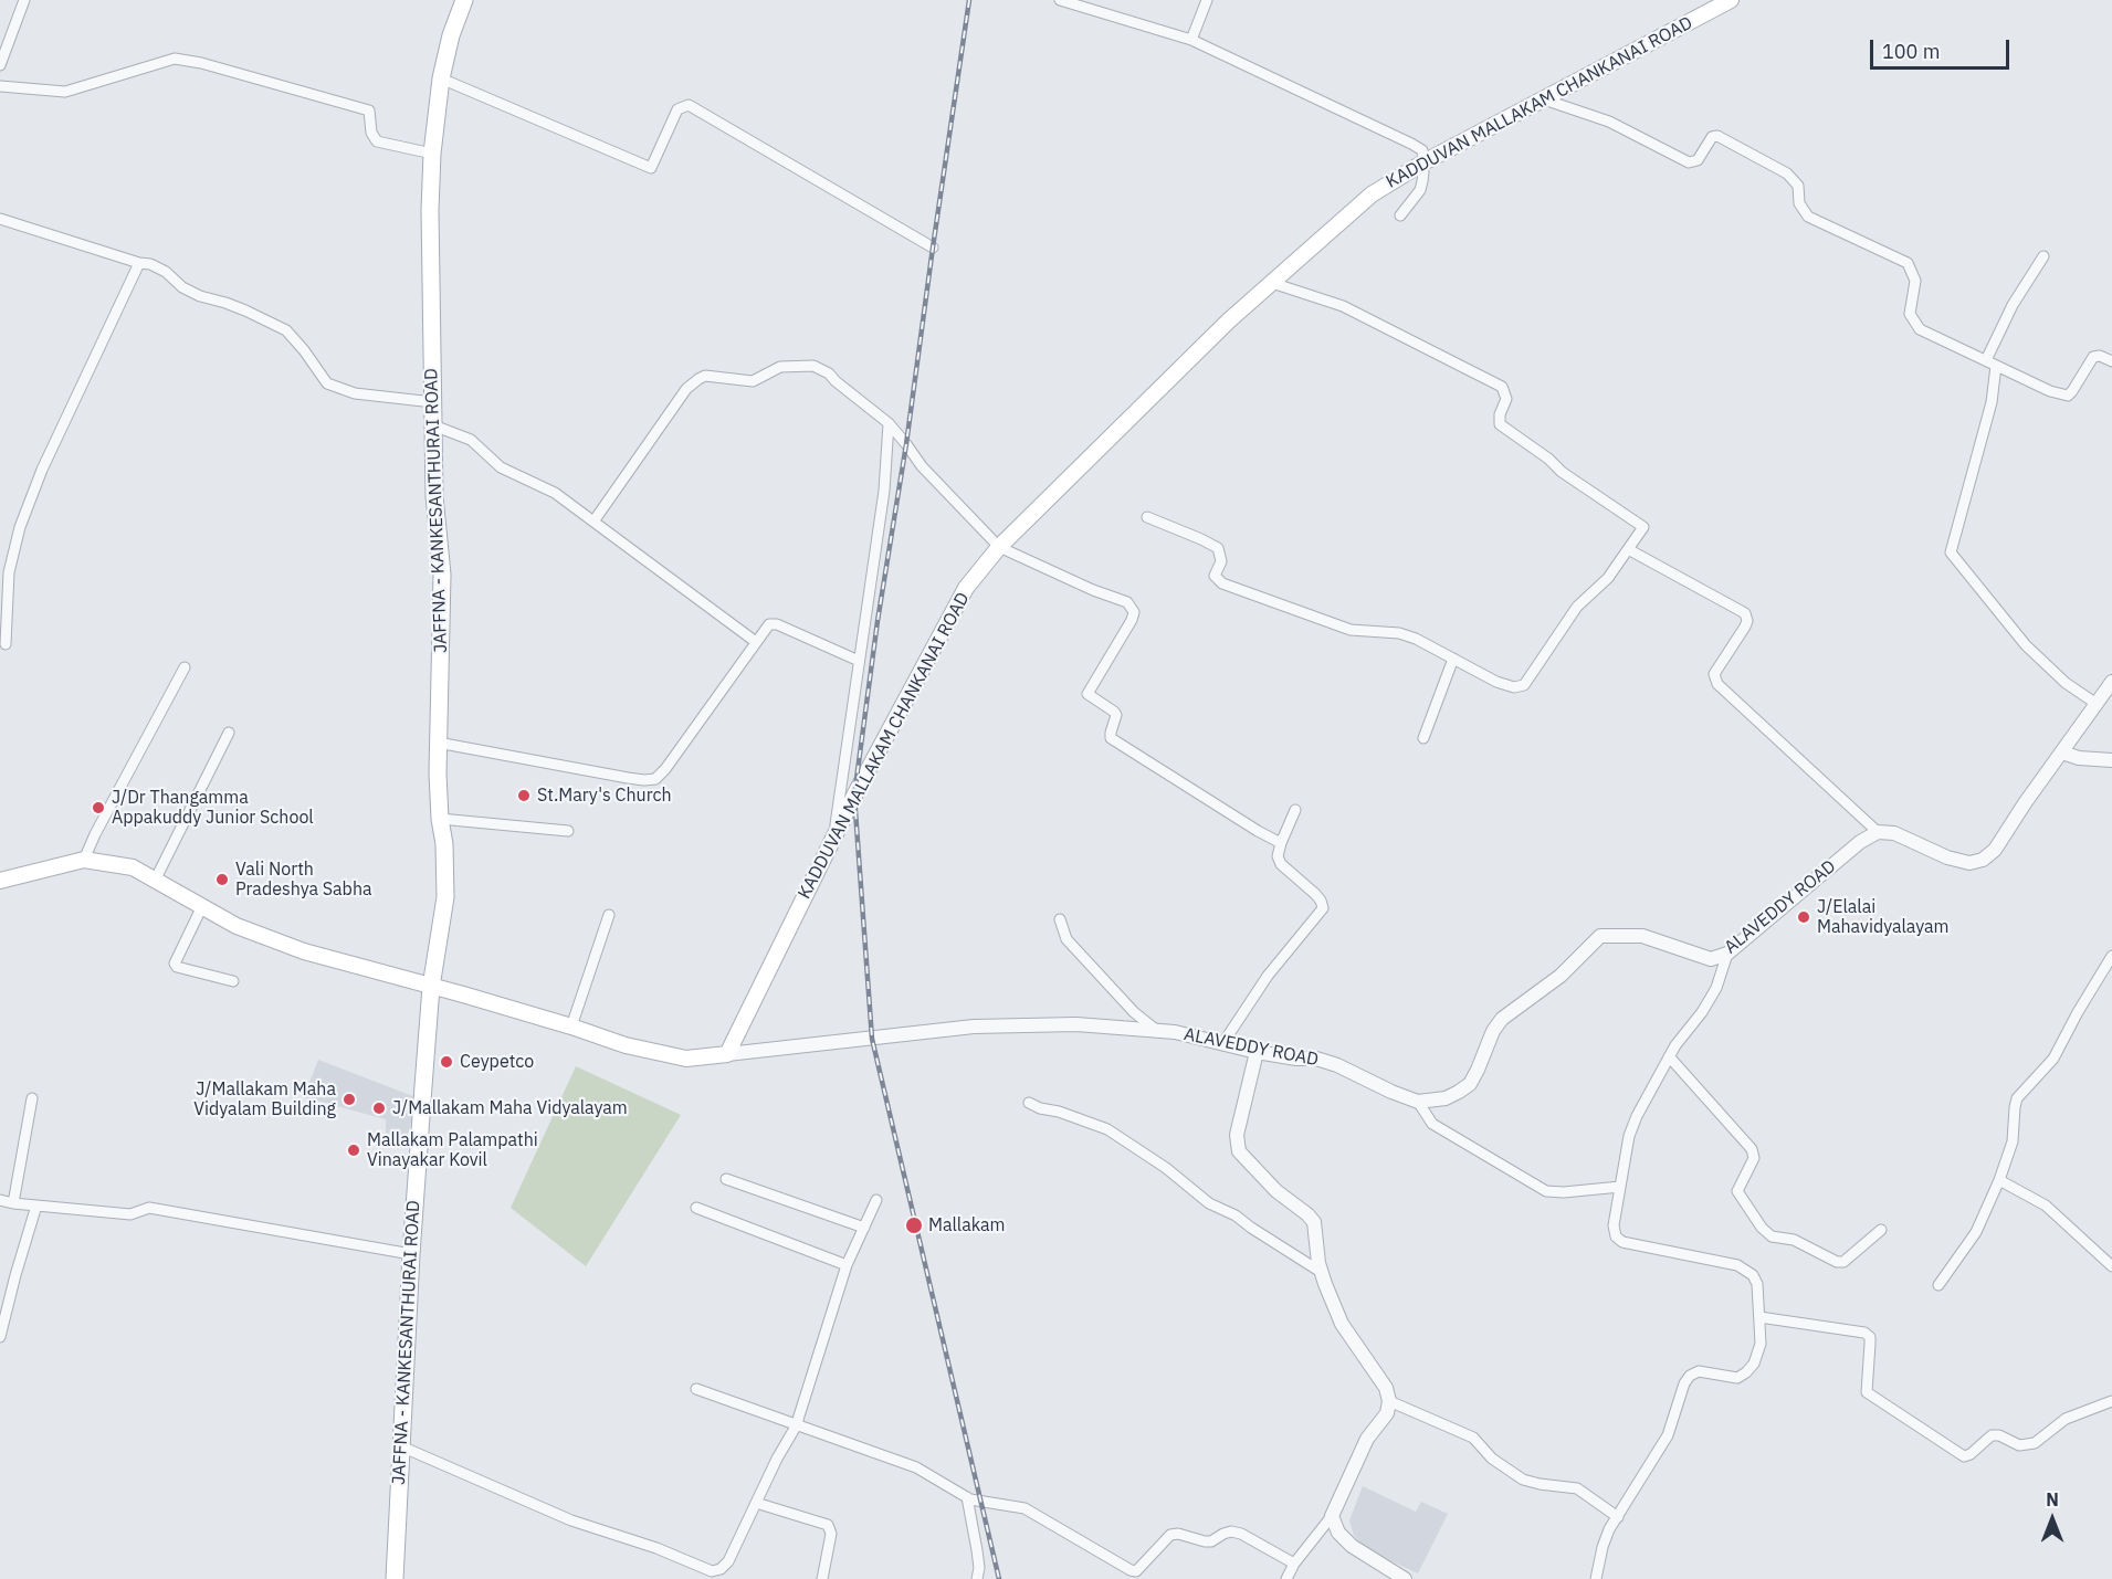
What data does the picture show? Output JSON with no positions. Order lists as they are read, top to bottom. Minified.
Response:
{"streets":{"main road":["KADDUVAN MALLAKAM CHANKANAI ROAD","JAFFNA - KANKESANTHURAI ROAD"],"street":["ALAVEDDY ROAD"]},"crossings":[["KADDUVAN MALLAKAM CHANKANAI ROAD","ALAVEDDY ROAD"]],"places":["St.Mary's Church","J/Dr Thangamma Appakuddy Junior School","Vali North Pradeshya Sabha","J/Elalai Mahavidyalayam","Ceypetco","J/Mallakam Maha Vidyalam Building","J/Mallakam Maha Vidyalayam","Mallakam Palampathi Vinayakar Kovil","Mallakam"],"scale_bar":"100 m","north":"top"}
